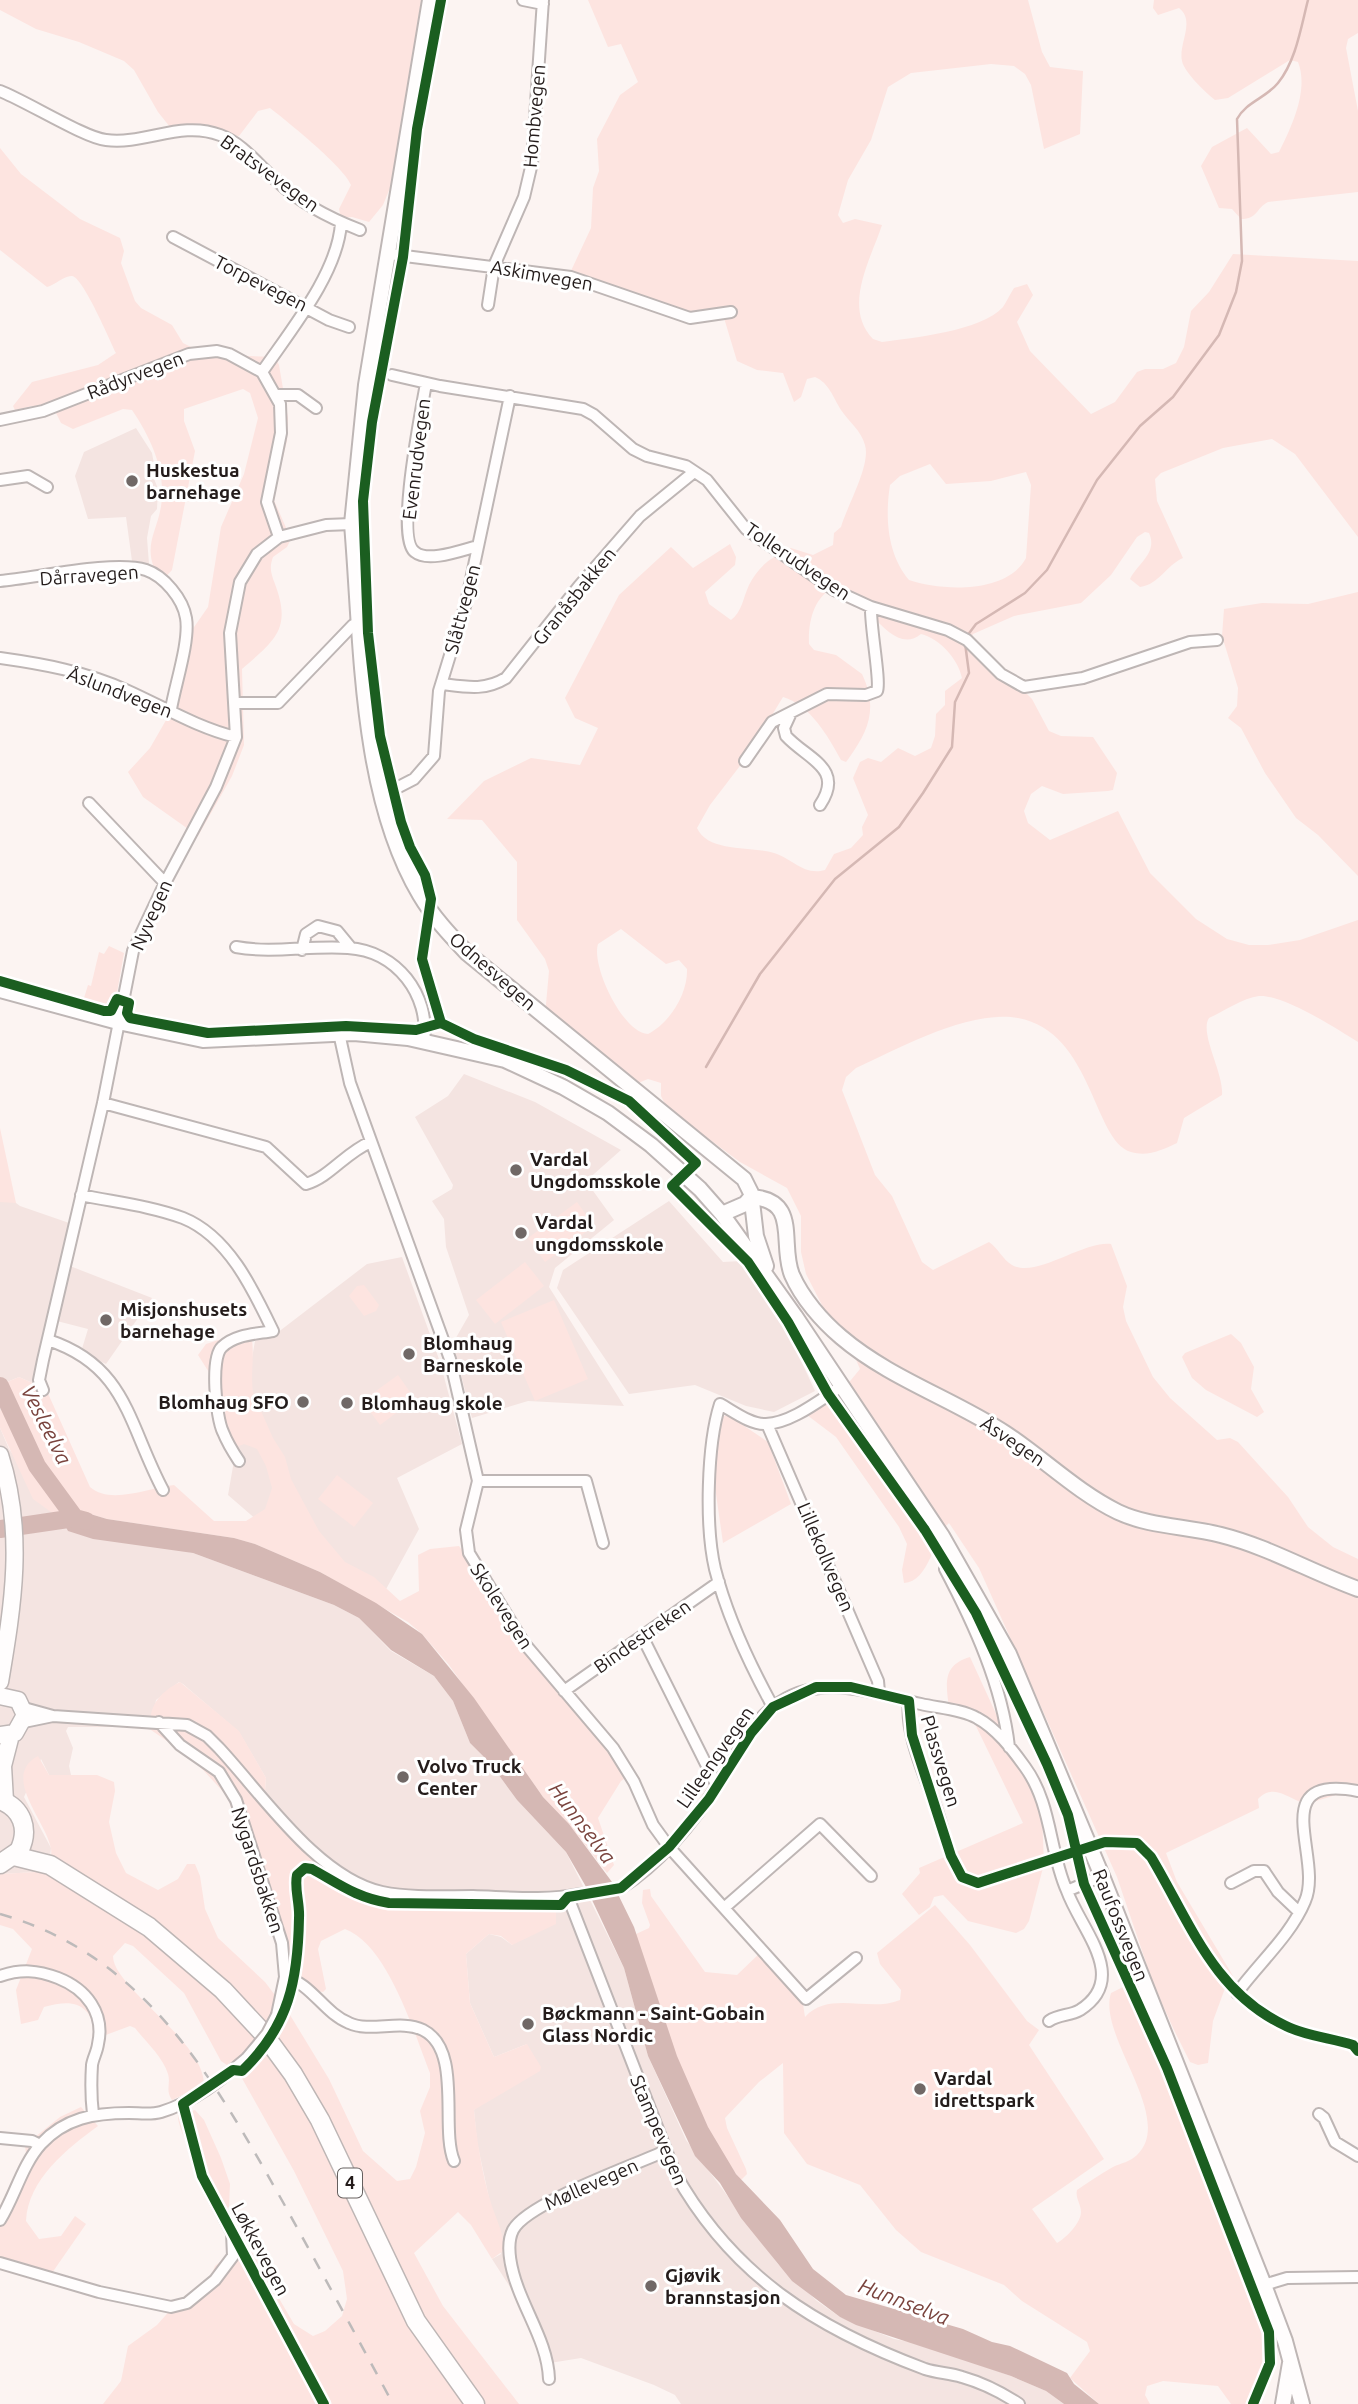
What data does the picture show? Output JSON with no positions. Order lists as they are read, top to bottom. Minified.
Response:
{"streets":{"highway":["4"],"main road":["Odnesvegen","Åsvegen","Raufossvegen"],"street":["Hombvegen","Bratsvevegen","Askimvegen","Torpevegen","Rådyrvegen","Evenrudvegen","Tollerudvegen","Dårravegen","Granåsbakken","Slåttvegen","Åslundvegen","Nyvegen","Lillekollvegen","Skolevegen","Bindestreken","Lilleengvegen","Plassvegen","Nygardsbakken","Stampevegen","Møllevegen","Løkkevegen"]},"crossings":[["Hombvegen","Askimvegen"],["Bratsvevegen","Torpevegen"],["Bratsvevegen","Rådyrvegen"],["Askimvegen","Odnesvegen"],["Rådyrvegen","Nyvegen"],["Evenrudvegen","Tollerudvegen"],["Evenrudvegen","Slåttvegen"],["Tollerudvegen","Granåsbakken"],["Tollerudvegen","Slåttvegen"],["Dårravegen","Åslundvegen"],["Granåsbakken","Slåttvegen"],["Slåttvegen","Odnesvegen"],["Åslundvegen","Nyvegen"],["Nyvegen","Odnesvegen"],["Nyvegen","Raufossvegen"],["Odnesvegen","Åsvegen"],["Lillekollvegen","Lilleengvegen"],["Skolevegen","Bindestreken"],["Skolevegen","Lilleengvegen"],["Skolevegen","Raufossvegen"],["Lilleengvegen","Plassvegen"],["Nygardsbakken","Løkkevegen"],["Stampevegen","Møllevegen"]],"water":["Vesleelva","Hunnselva"],"places":["Huskestua barnehage","Vardal Ungdomsskole","Vardal ungdomsskole","Misjonshusets barnehage","Blomhaug Barneskole","Blomhaug SFO","Blomhaug skole","Volvo Truck Center","Bøckmann - Saint-Gobain Glass Nordic","Vardal idrettspark","Gjøvik brannstasjon"]}
